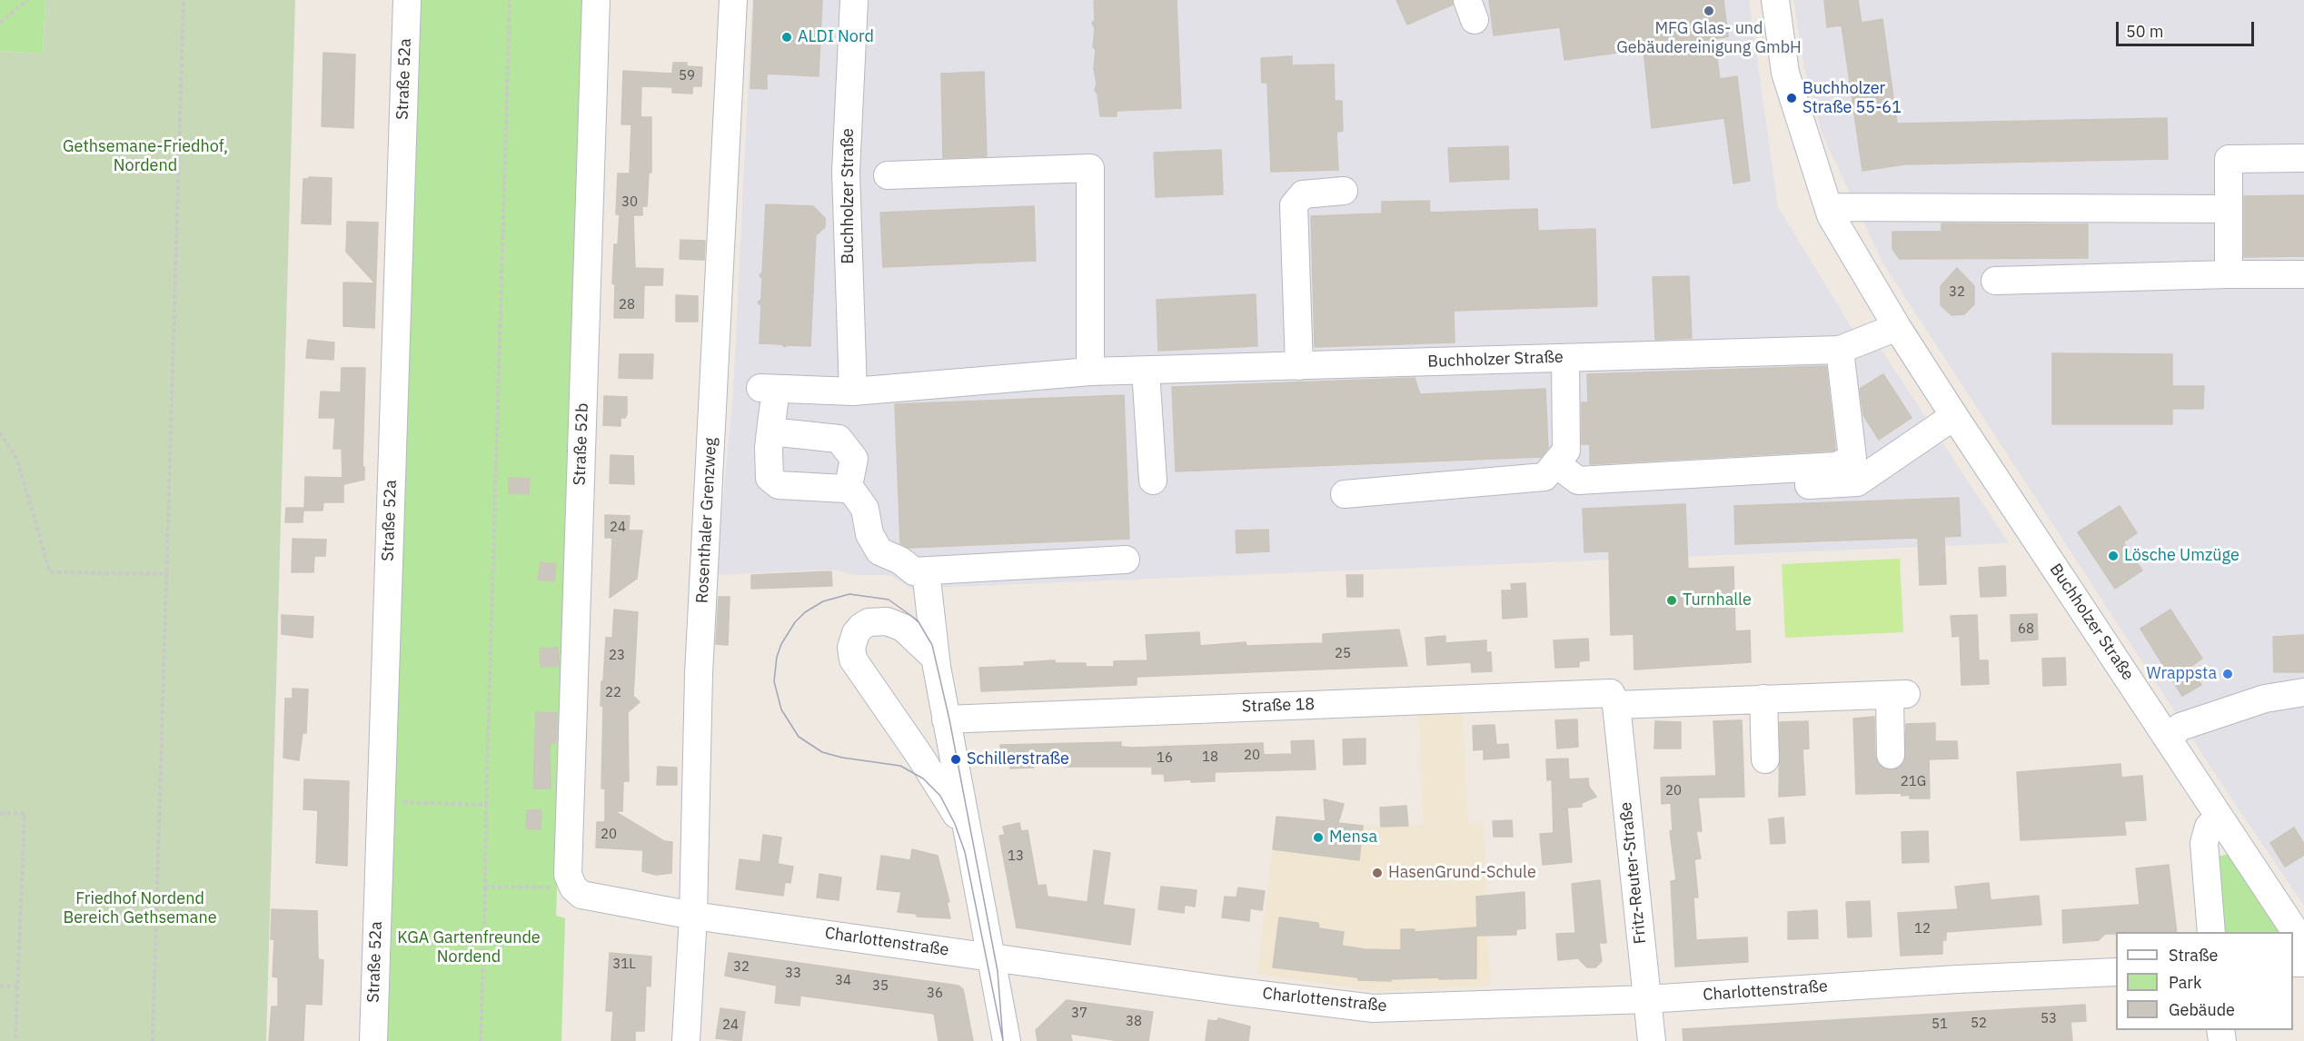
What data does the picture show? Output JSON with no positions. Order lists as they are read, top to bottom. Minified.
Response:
{"streets":{"street":["Straße 52a","Buchholzer Straße","Straße 52b","Rosenthaler Grenzweg","Straße 18","Fritz-Reuter-Straße","Charlottenstraße"]},"crossings":[["Straße 52b","Charlottenstraße"],["Rosenthaler Grenzweg","Charlottenstraße"],["Straße 18","Fritz-Reuter-Straße"],["Fritz-Reuter-Straße","Charlottenstraße"]],"parks":["Gethsemane-Friedhof, Nordend","Friedhof Nordend Bereich Gethsemane","KGA Gartenfreunde Nordend"],"places":["MFG Glas- und Gebäudereinigung GmbH","ALDI Nord","Buchholzer Straße 55-61","Lösche Umzüge","Turnhalle","Wrappsta","Schillerstraße","Mensa","HasenGrund-Schule"],"house_numbers":["59","30","32","28","24","68","25","23","22","20","18","16","21G","20","20","13","12","31L","32","33","34","35","36","37","53","38","52","51","24"],"legend":["Straße","Park","Gebäude"],"scale_bar":"50 m"}
